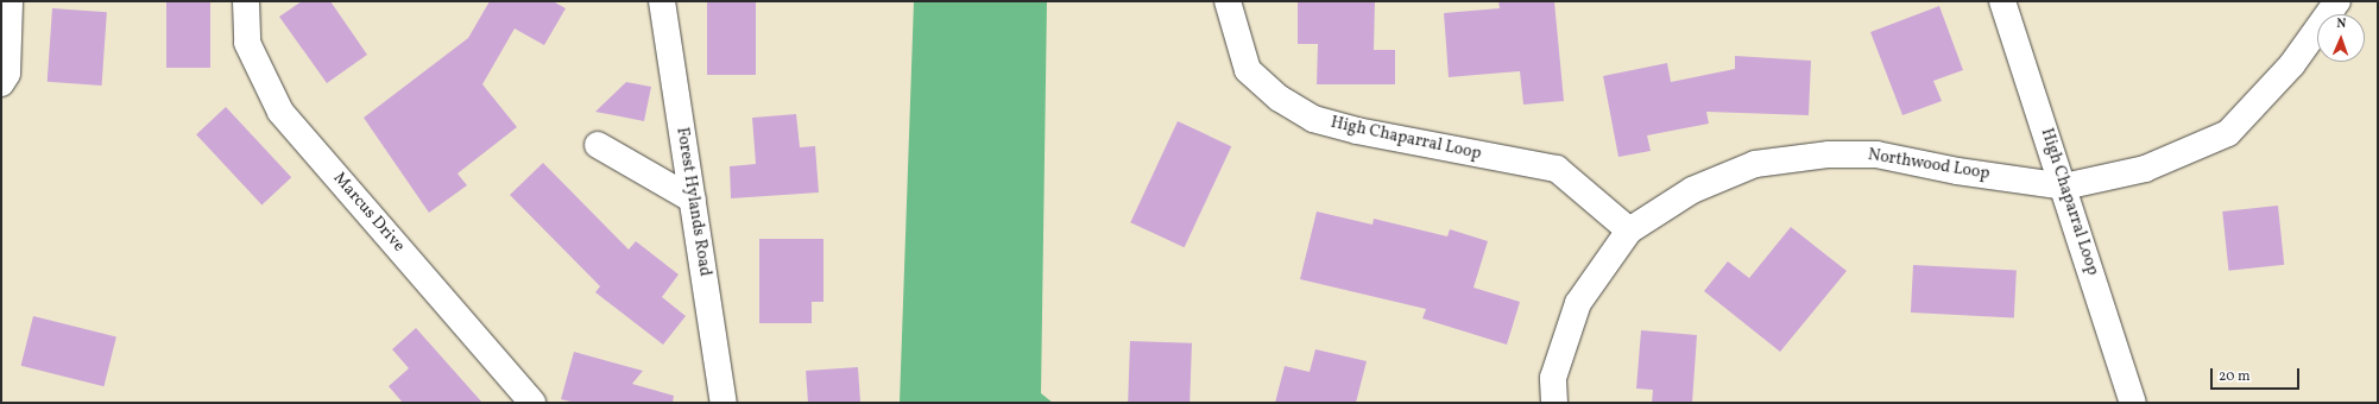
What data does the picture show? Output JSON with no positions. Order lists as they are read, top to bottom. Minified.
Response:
{"streets":{"street":["High Chaparral Loop","Northwood Loop","Forest Hylands Road","Marcus Drive"]},"crossings":[["High Chaparral Loop","Northwood Loop"]],"scale_bar":"20 m","north":"top"}
